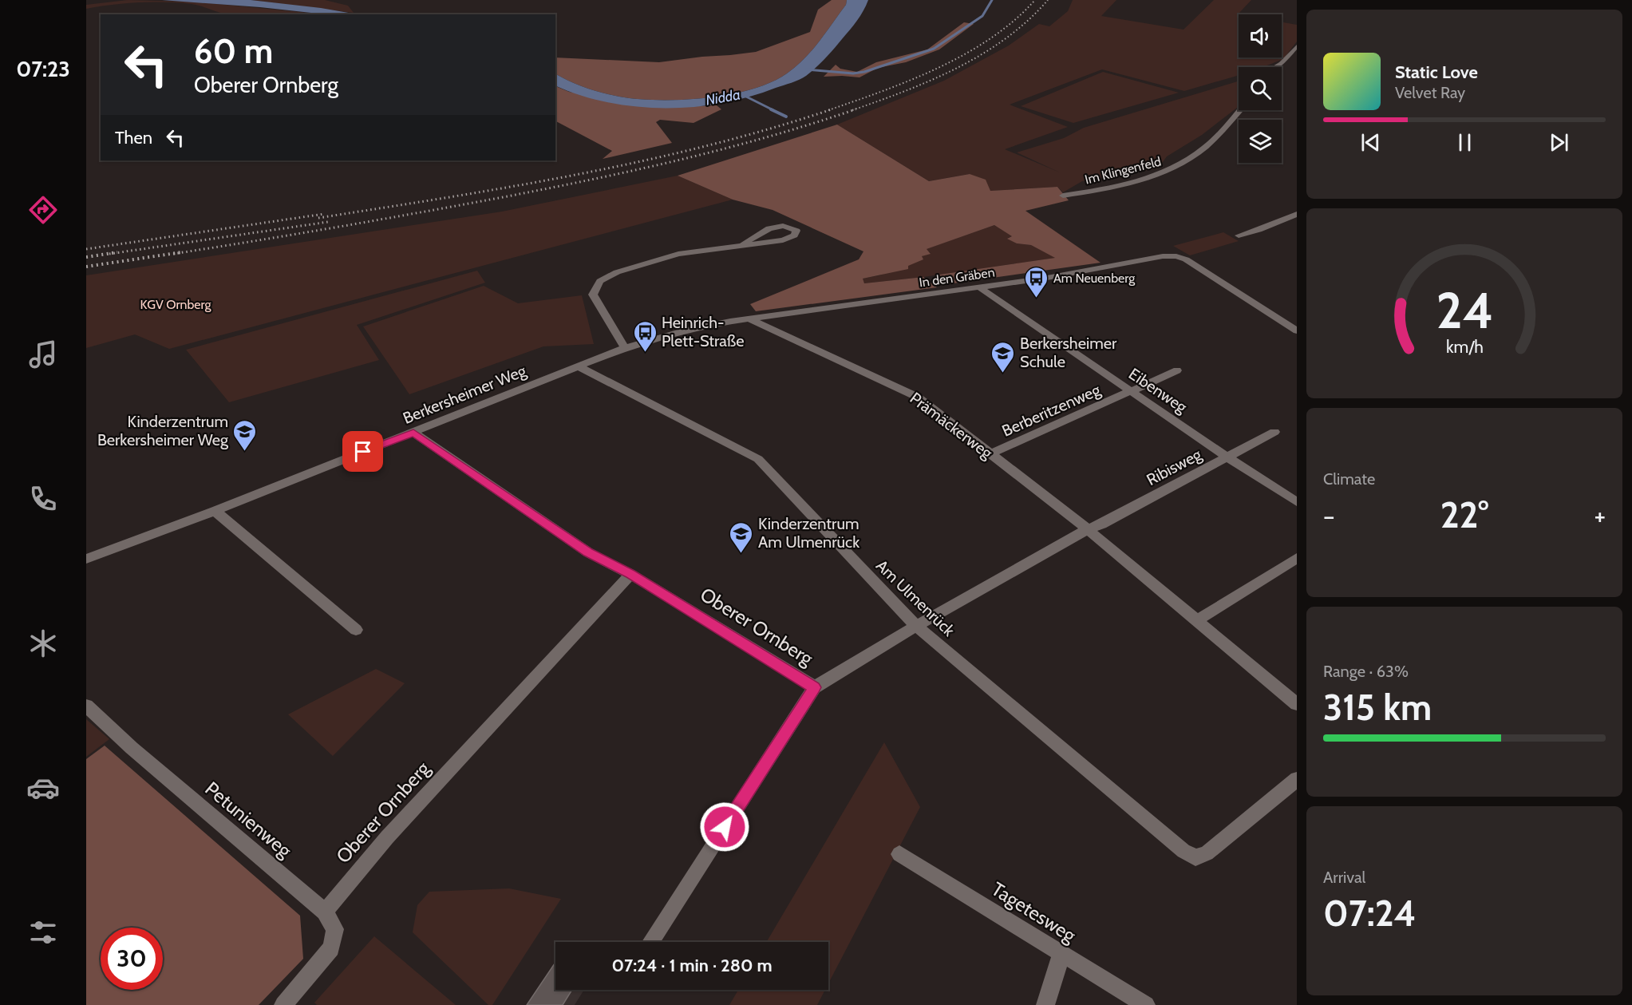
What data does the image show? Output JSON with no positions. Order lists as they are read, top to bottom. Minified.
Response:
{"streets":{"street":["Im Klingenfeld","In den Gräben","Eibenweg","Berkersheimer Weg","Berberitzenweg","Prämäckerweg","Ribisweg","Am Ulmenrück","Oberer Ornberg","Petunienweg","Tagetesweg"]},"crossings":[["In den Gräben","Eibenweg"],["In den Gräben","Berkersheimer Weg"],["In den Gräben","Prämäckerweg"],["Eibenweg","Berberitzenweg"],["Eibenweg","Ribisweg"],["Berkersheimer Weg","Am Ulmenrück"],["Berkersheimer Weg","Oberer Ornberg"],["Berberitzenweg","Prämäckerweg"],["Prämäckerweg","Ribisweg"],["Oberer Ornberg","Petunienweg"]],"water":["Nidda"],"parks":["KGV Ornberg"],"places":{"bus stop":["Am Neuenberg","Heinrich- Plett-Straße"],"school or university":["Berkersheimer Schule","Kinderzentrum Berkersheimer Weg","Kinderzentrum Am Ulmenrück"]},"page":{"tabs":"07:23","turn":["60 m","Oberer Ornberg"],"song":["Static Love","Velvet Ray"],"then":"Then","tile":["Climate",["Range · 63%","315 km"],["Arrival","07:24"]],"heat":["−","22°","+"],"limit":"30","trip":"07:24 · 1 min · 280 m","gauge":["24","km/h"]}}
